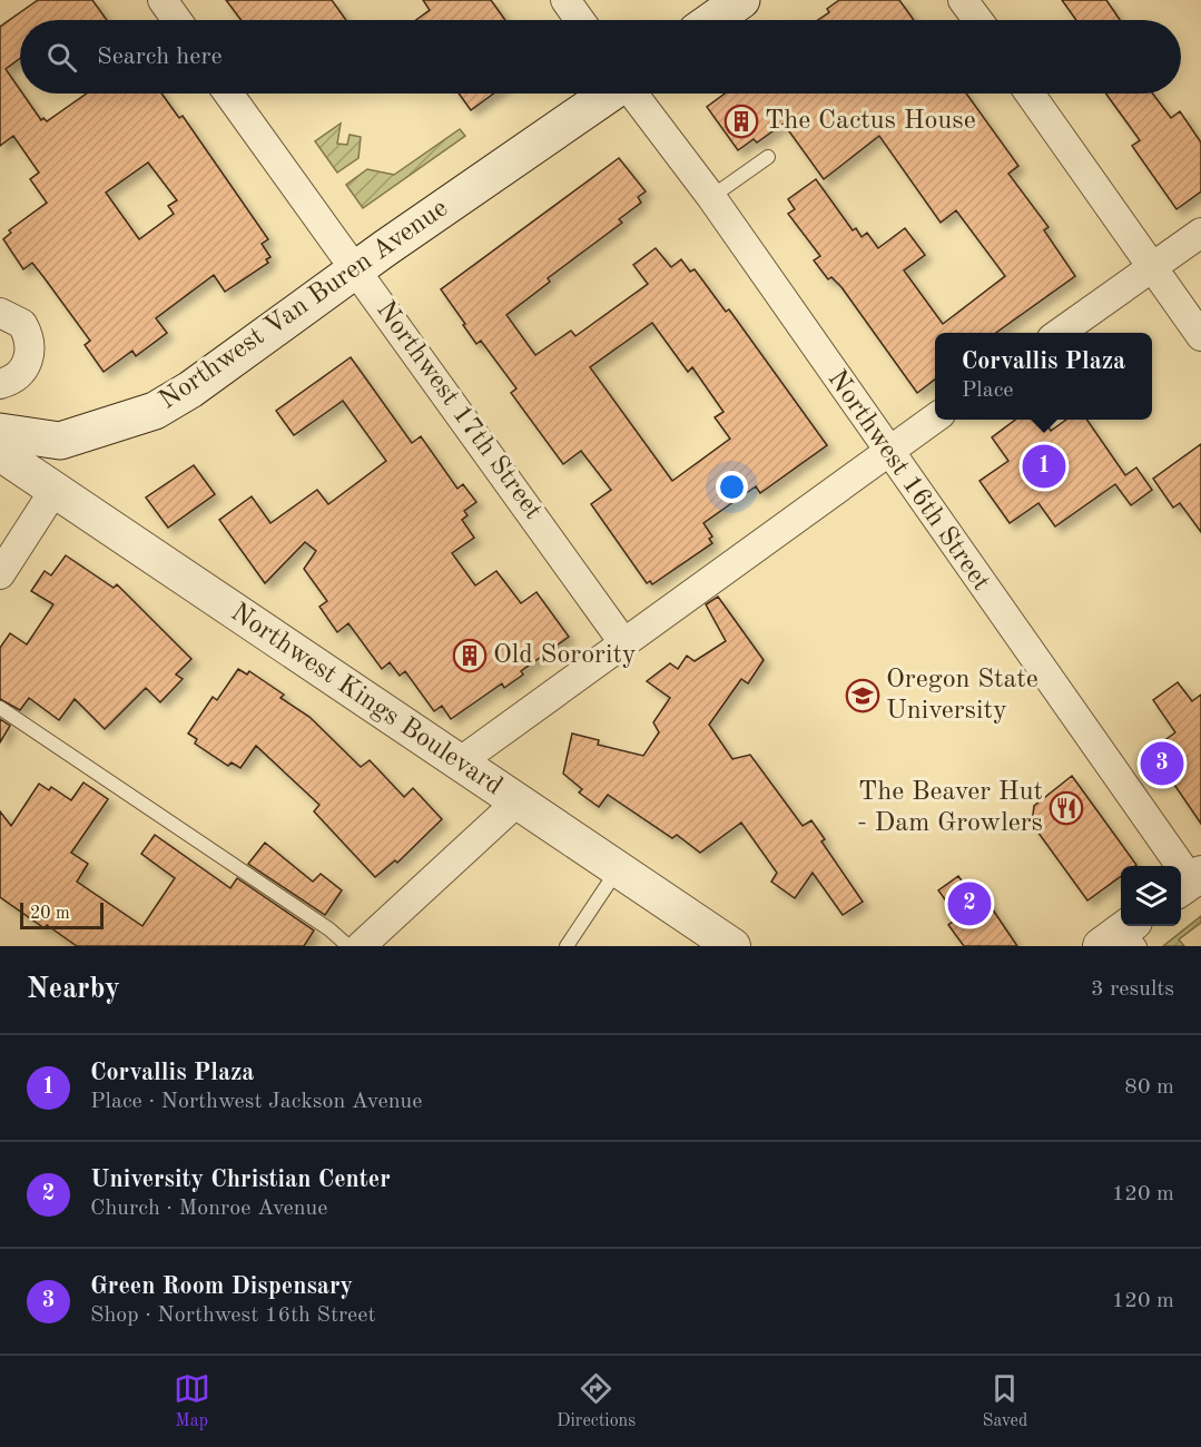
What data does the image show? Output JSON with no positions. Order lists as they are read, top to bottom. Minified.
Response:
{"streets":{"main road":["Northwest Van Buren Avenue"],"street":["Northwest 17th Street","Northwest 16th Street","Northwest Kings Boulevard"]},"crossings":[["Northwest Van Buren Avenue","Northwest 17th Street"]],"places":{"building":["The Cactus House","Old Sorority"],"school or university":["Oregon State University"],"restaurant":["The Beaver Hut - Dam Growlers"]},"scale_bar":"20 m","page":{"search":"Search here","popup":["Corvallis Plaza","Place"],"pins":["1","3","2"],"scale":"20 m","heading":["Nearby","3 results"],"list":[{"mark":"1","name":"Corvallis Plaza","note":"Place · Northwest Jackson Avenue","value":"80 m"},{"mark":"2","name":"University Christian Center","note":"Church · Monroe Avenue","value":"120 m"},{"mark":"3","name":"Green Room Dispensary","note":"Shop · Northwest 16th Street","value":"120 m"}],"nav":["Map","Directions","Saved"]}}
